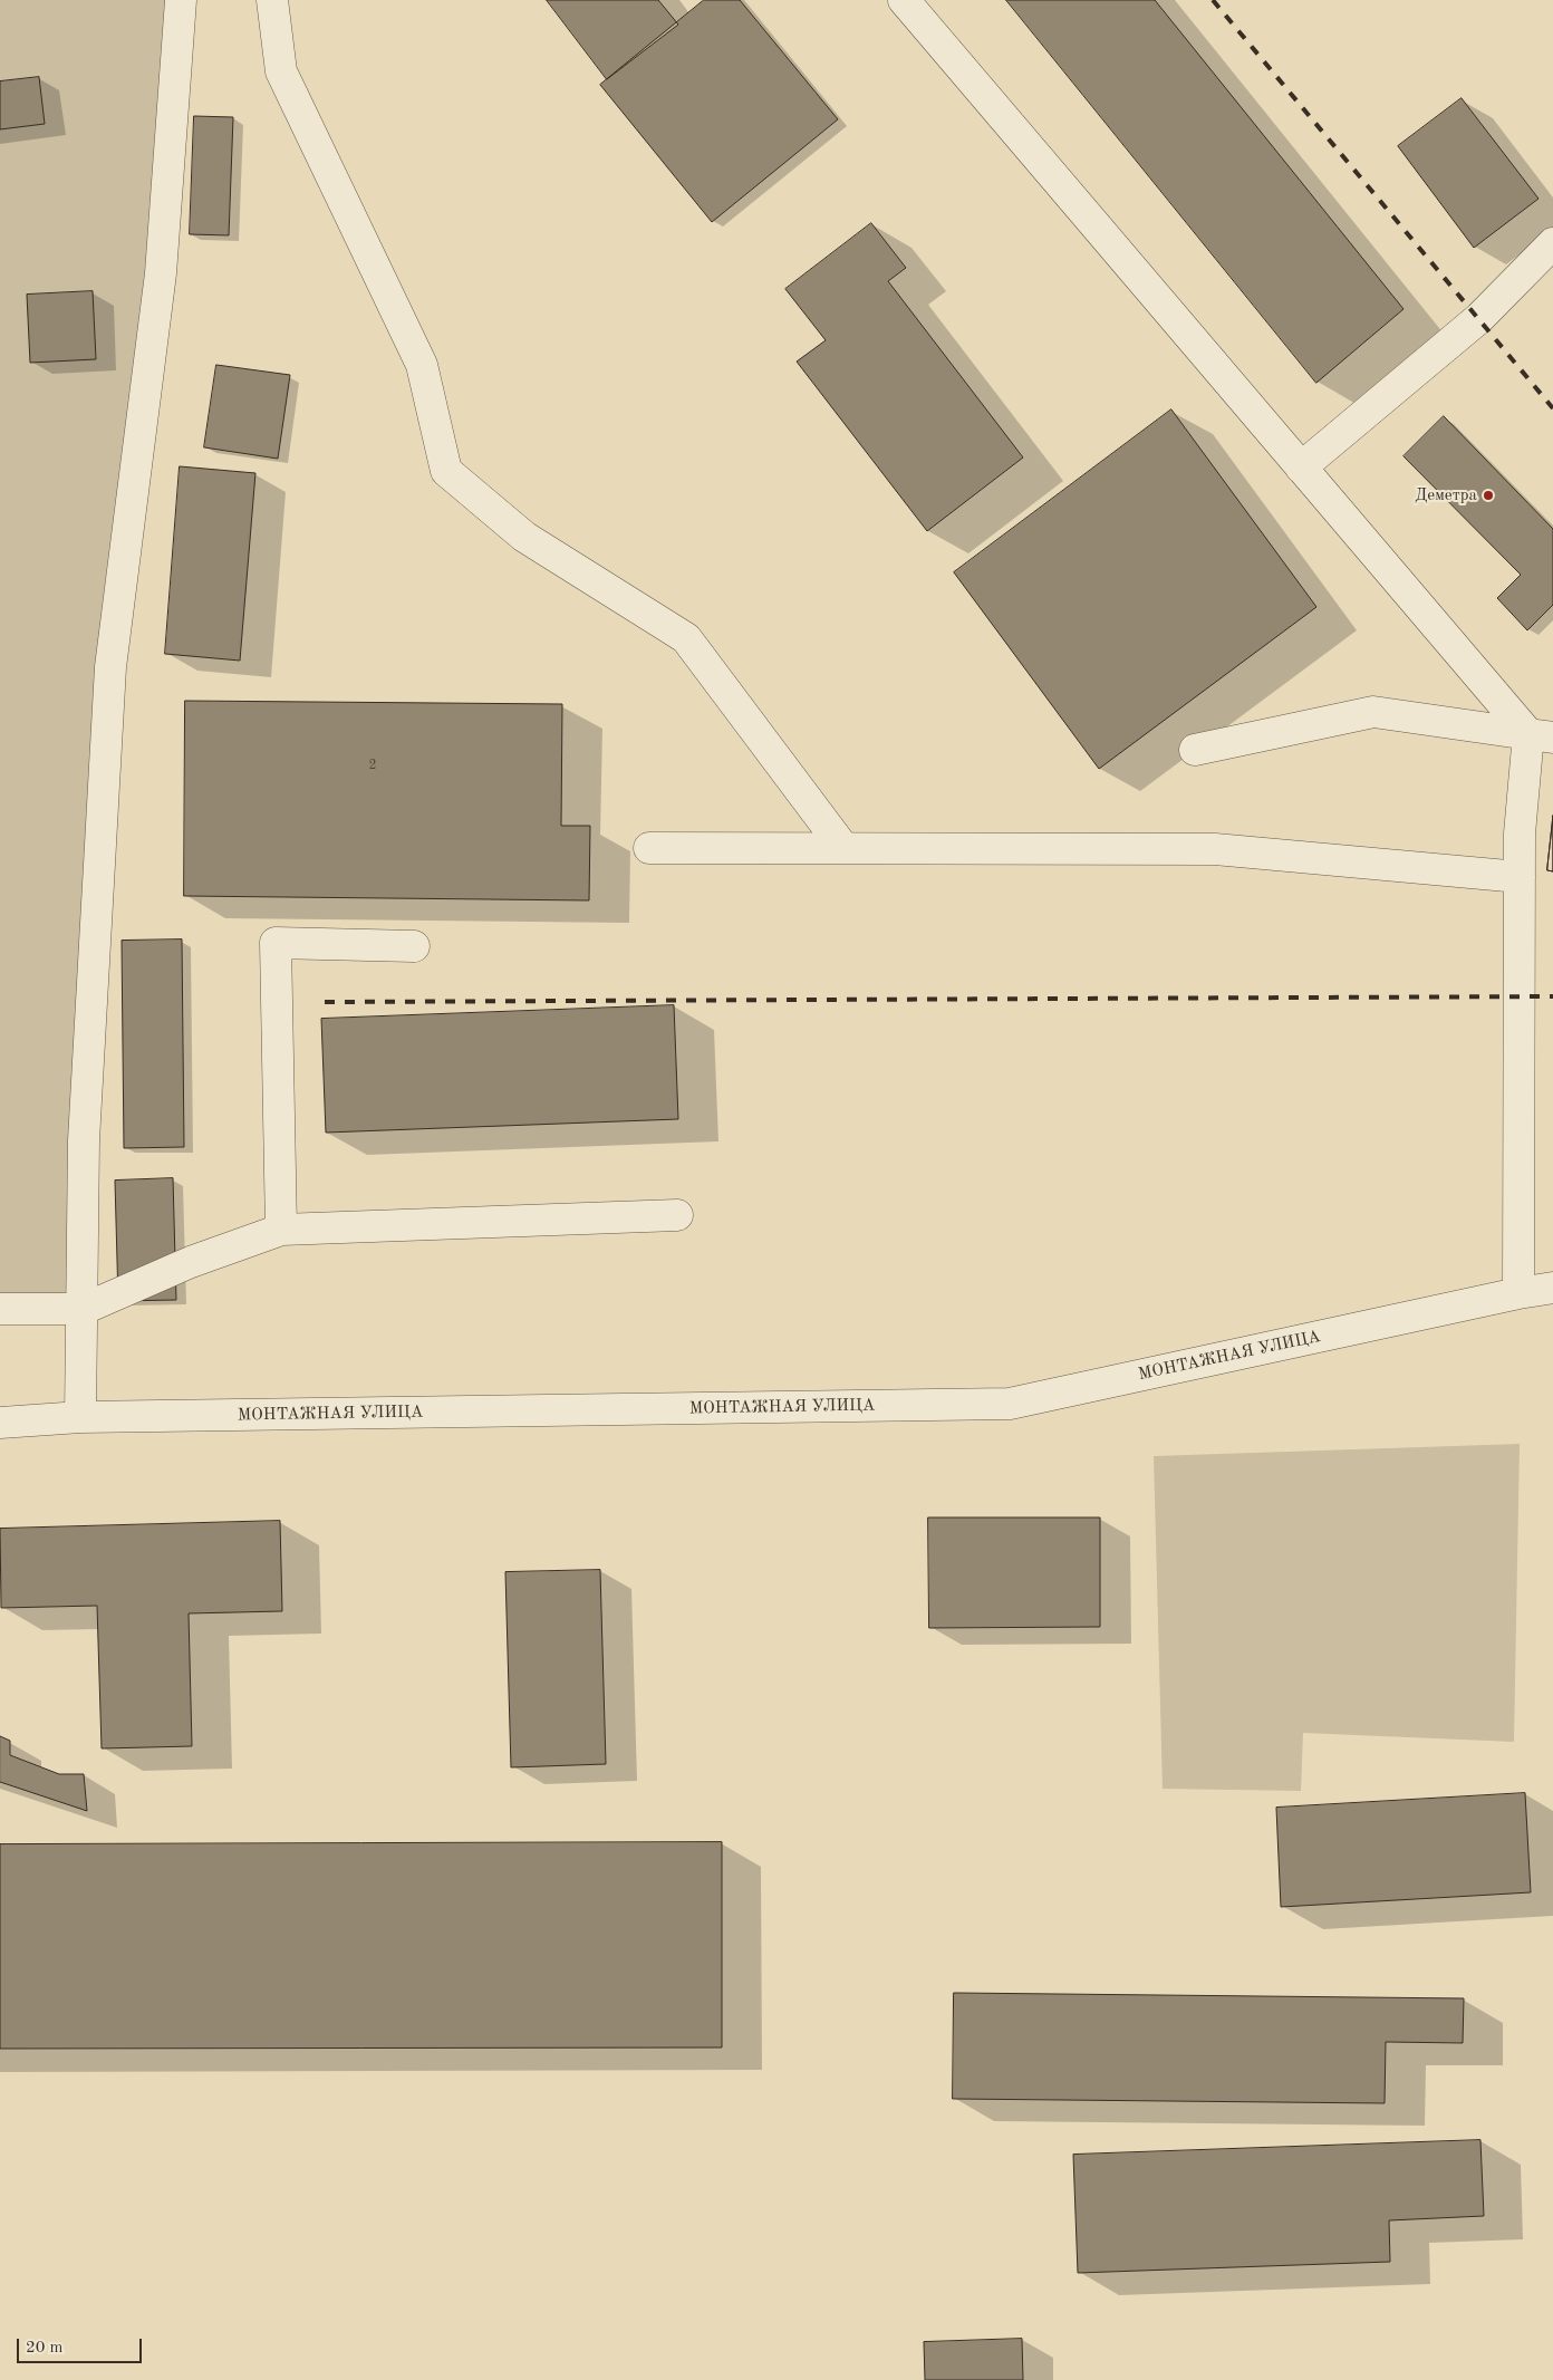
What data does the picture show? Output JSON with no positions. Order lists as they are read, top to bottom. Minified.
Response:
{"streets":{"street":["МОНТАЖНАЯ УЛИЦА"]},"places":["Деметра"],"house_numbers":["2"],"scale_bar":"20 m"}
